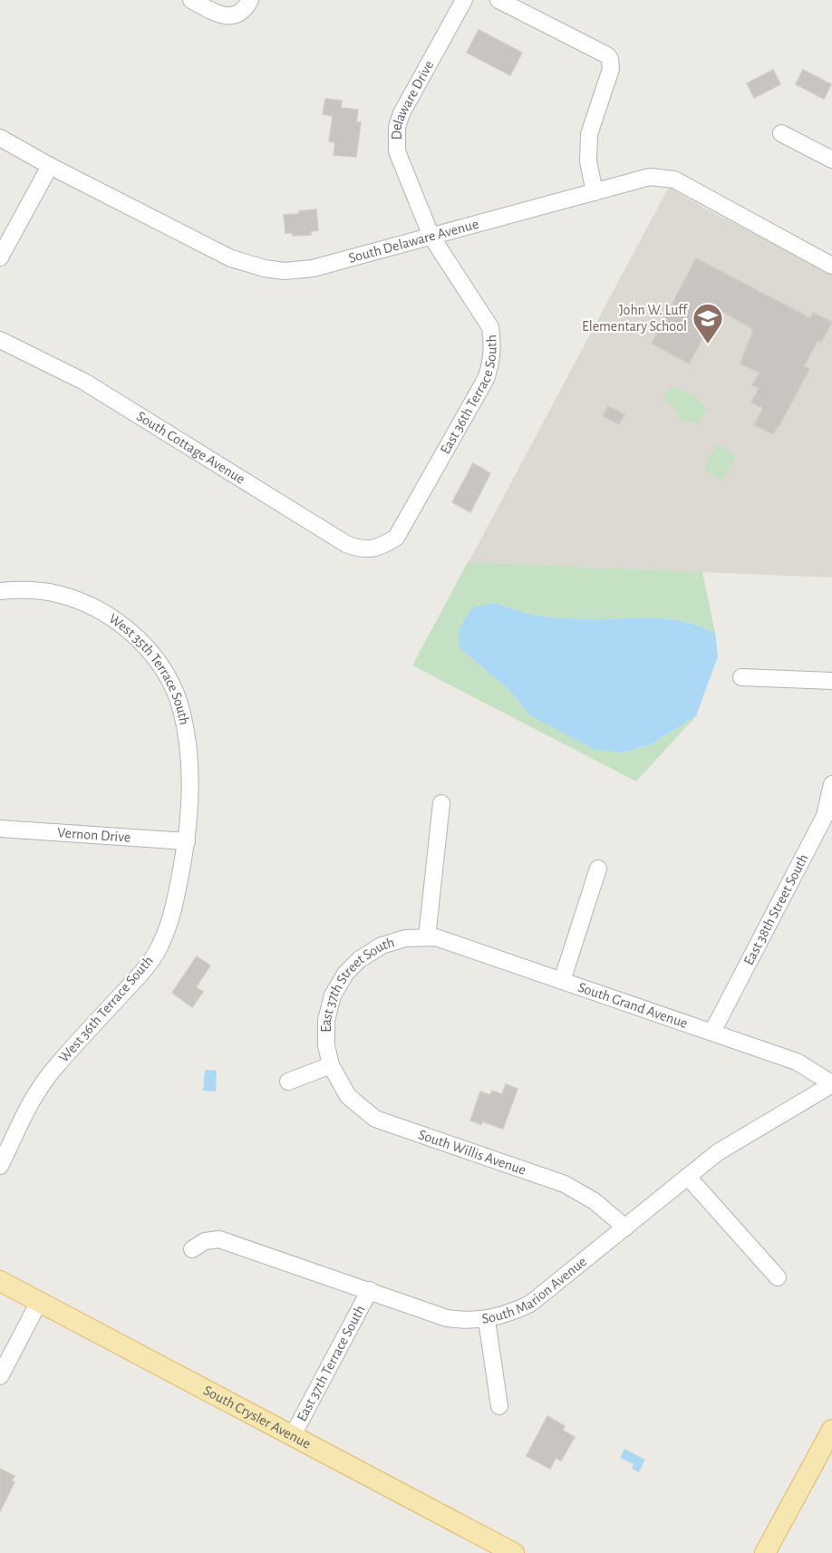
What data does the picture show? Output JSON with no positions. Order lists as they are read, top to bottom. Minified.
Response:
{"streets":{"main road":["South Crysler Avenue"],"street":["Delaware Drive","South Delaware Avenue","East 36th Terrace South","South Cottage Avenue","West 35th Terrace South","Vernon Drive","East 38th Street South","East 37th Street South","South Grand Avenue","West 36th Terrace South","South Willis Avenue","South Marion Avenue","East 37th Terrace South"]},"crossings":[["Delaware Drive","South Delaware Avenue"],["Delaware Drive","East 36th Terrace South"],["South Delaware Avenue","East 36th Terrace South"],["East 36th Terrace South","South Cottage Avenue"],["West 35th Terrace South","Vernon Drive"],["West 35th Terrace South","West 36th Terrace South"],["Vernon Drive","West 36th Terrace South"],["East 38th Street South","South Grand Avenue"],["East 37th Street South","South Grand Avenue"],["East 37th Street South","South Willis Avenue"],["South Grand Avenue","South Marion Avenue"],["South Willis Avenue","South Marion Avenue"],["South Marion Avenue","East 37th Terrace South"],["East 37th Terrace South","South Crysler Avenue"]],"places":{"school or university":["John W. Luff Elementary School"]}}
